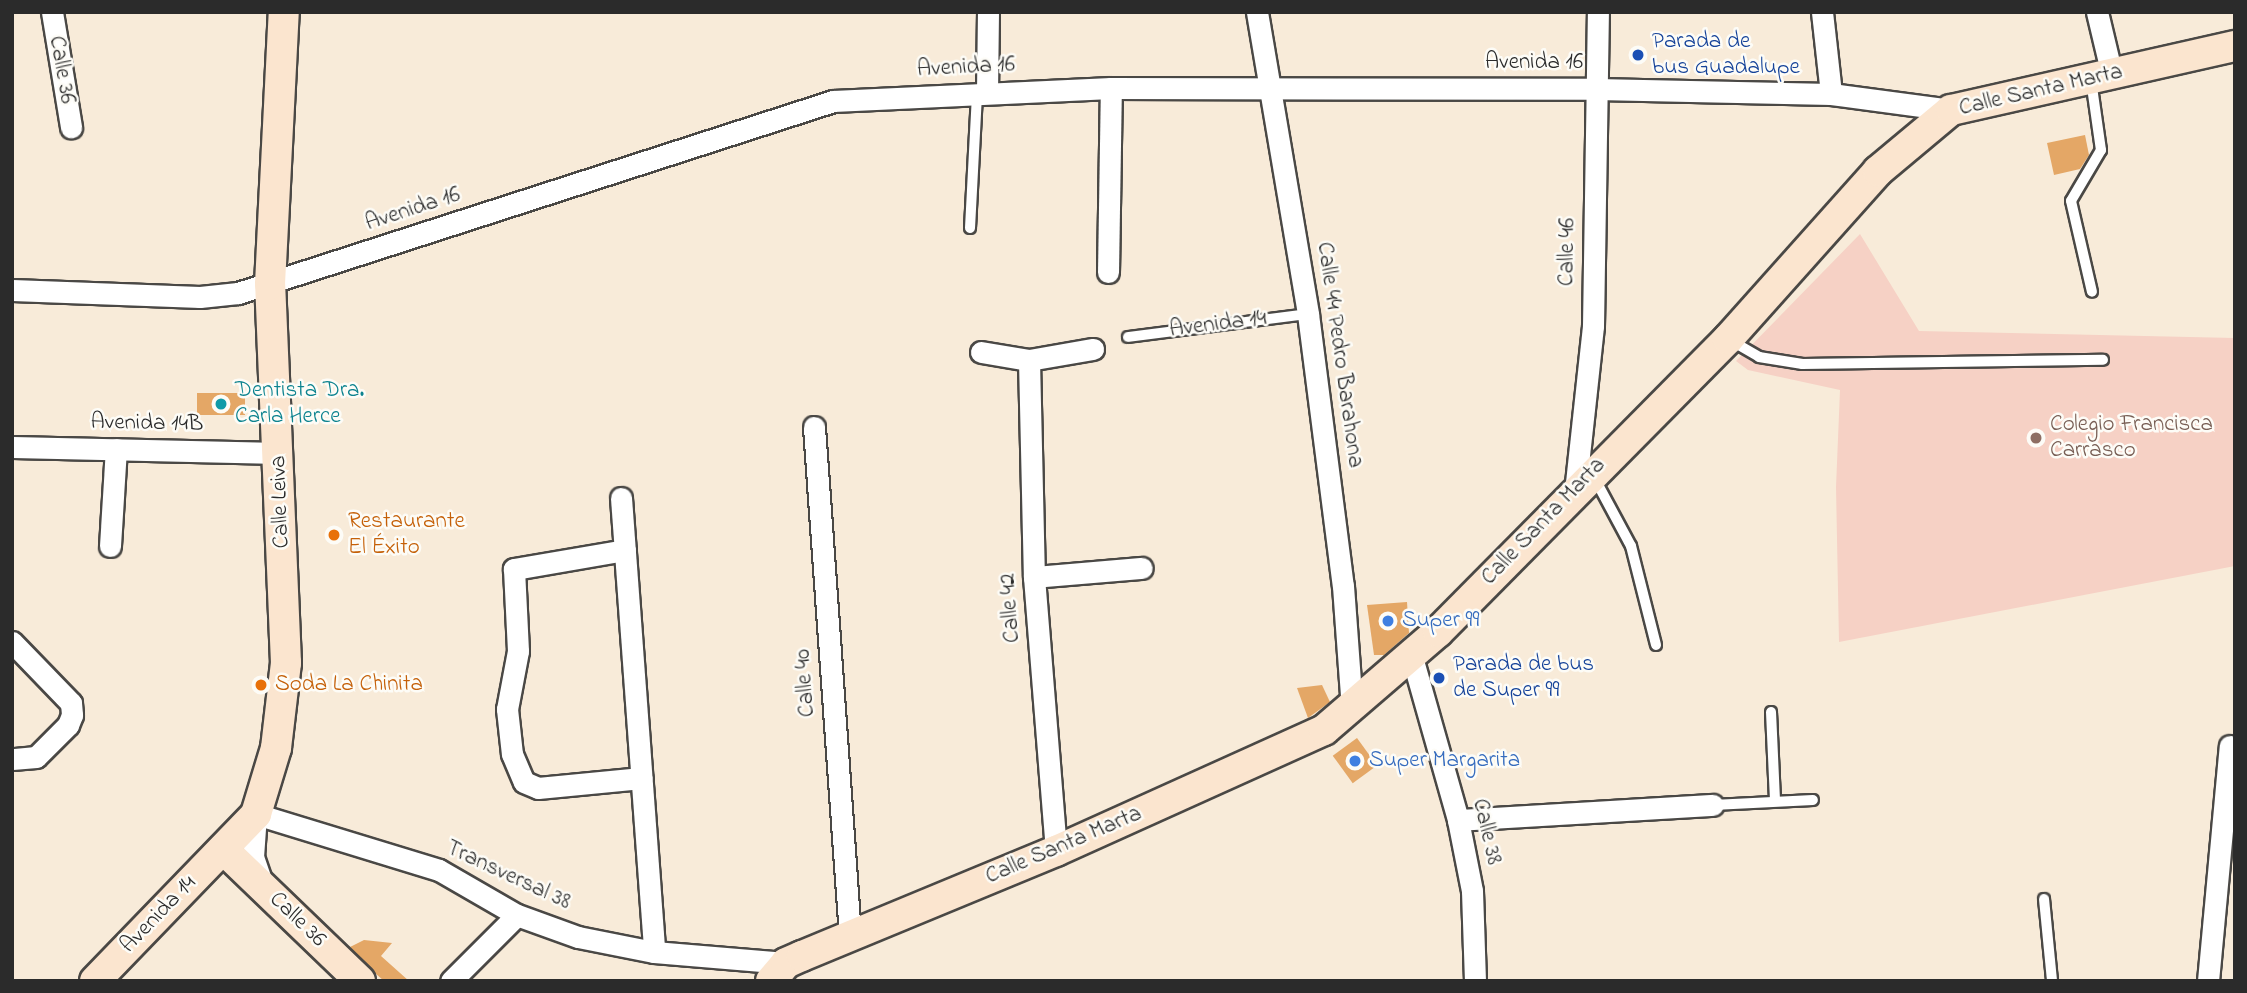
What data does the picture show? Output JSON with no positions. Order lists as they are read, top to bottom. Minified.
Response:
{"streets":{"street":["Avenida 16","Calle 36","Calle Santa Marta","Calle 46","Avenida 14","Calle 44 Pedro Barahona","Avenida 14B","Calle Leiva","Calle 42","Calle 40","Calle 38","Transversal 38"]},"crossings":[["Avenida 16","Calle Santa Marta"],["Avenida 16","Calle 46"],["Avenida 16","Calle 44 Pedro Barahona"],["Avenida 16","Calle Leiva"],["Calle 36","Avenida 14"],["Calle 36","Calle Leiva"],["Calle 36","Transversal 38"],["Calle Santa Marta","Calle 46"],["Calle Santa Marta","Calle 44 Pedro Barahona"],["Calle Santa Marta","Calle 42"],["Calle Santa Marta","Calle 40"],["Calle Santa Marta","Calle 38"],["Calle Santa Marta","Transversal 38"],["Avenida 14","Calle 44 Pedro Barahona"],["Avenida 14","Calle Leiva"],["Avenida 14B","Calle Leiva"],["Calle Leiva","Transversal 38"]],"places":["Parada de bus Guadalupe","Dentista Dra. Carla Herce","Colegio Francisca Carrasco","Restaurante El Éxito","Super 99","Parada de bus de Super 99","Soda La Chinita","Super Margarita"]}
